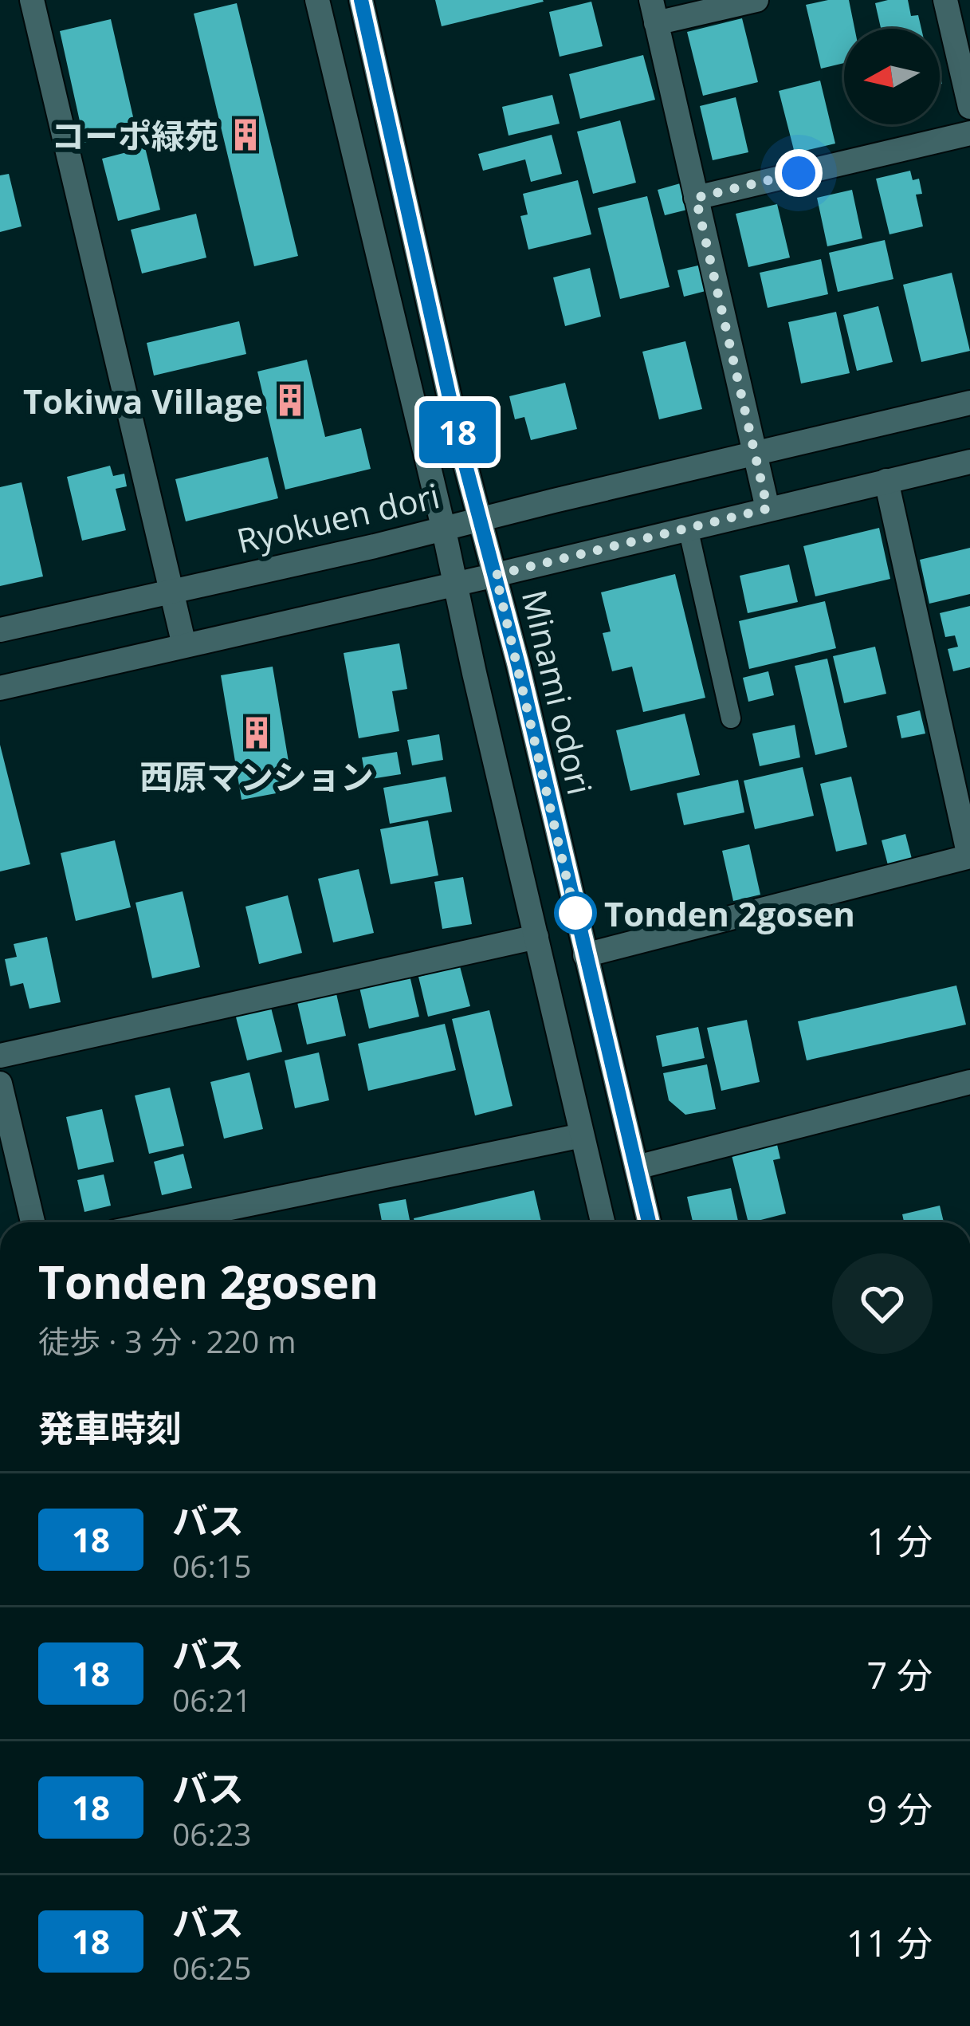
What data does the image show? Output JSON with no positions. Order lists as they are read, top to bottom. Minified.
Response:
{"streets":{"street":["Ryokuen dori","Minami odori"]},"crossings":[["Ryokuen dori","Minami odori"]],"places":{"building":["コーポ緑苑","Tokiwa Village","西原マンション"],"other":["Tonden 2gosen"]},"lines":["bus line 18"],"north":"left","page":{"on_map":"18","heading":[["Tonden 2gosen","徒歩 · 3 分 · 220 m"],"発車時刻"],"list":[{"mark":"18","name":"バス","note":"06:15","value":"1 分"},{"mark":"18","name":"バス","note":"06:21","value":"7 分"},{"mark":"18","name":"バス","note":"06:23","value":"9 分"},{"mark":"18","name":"バス","note":"06:25","value":"11 分"}]}}
